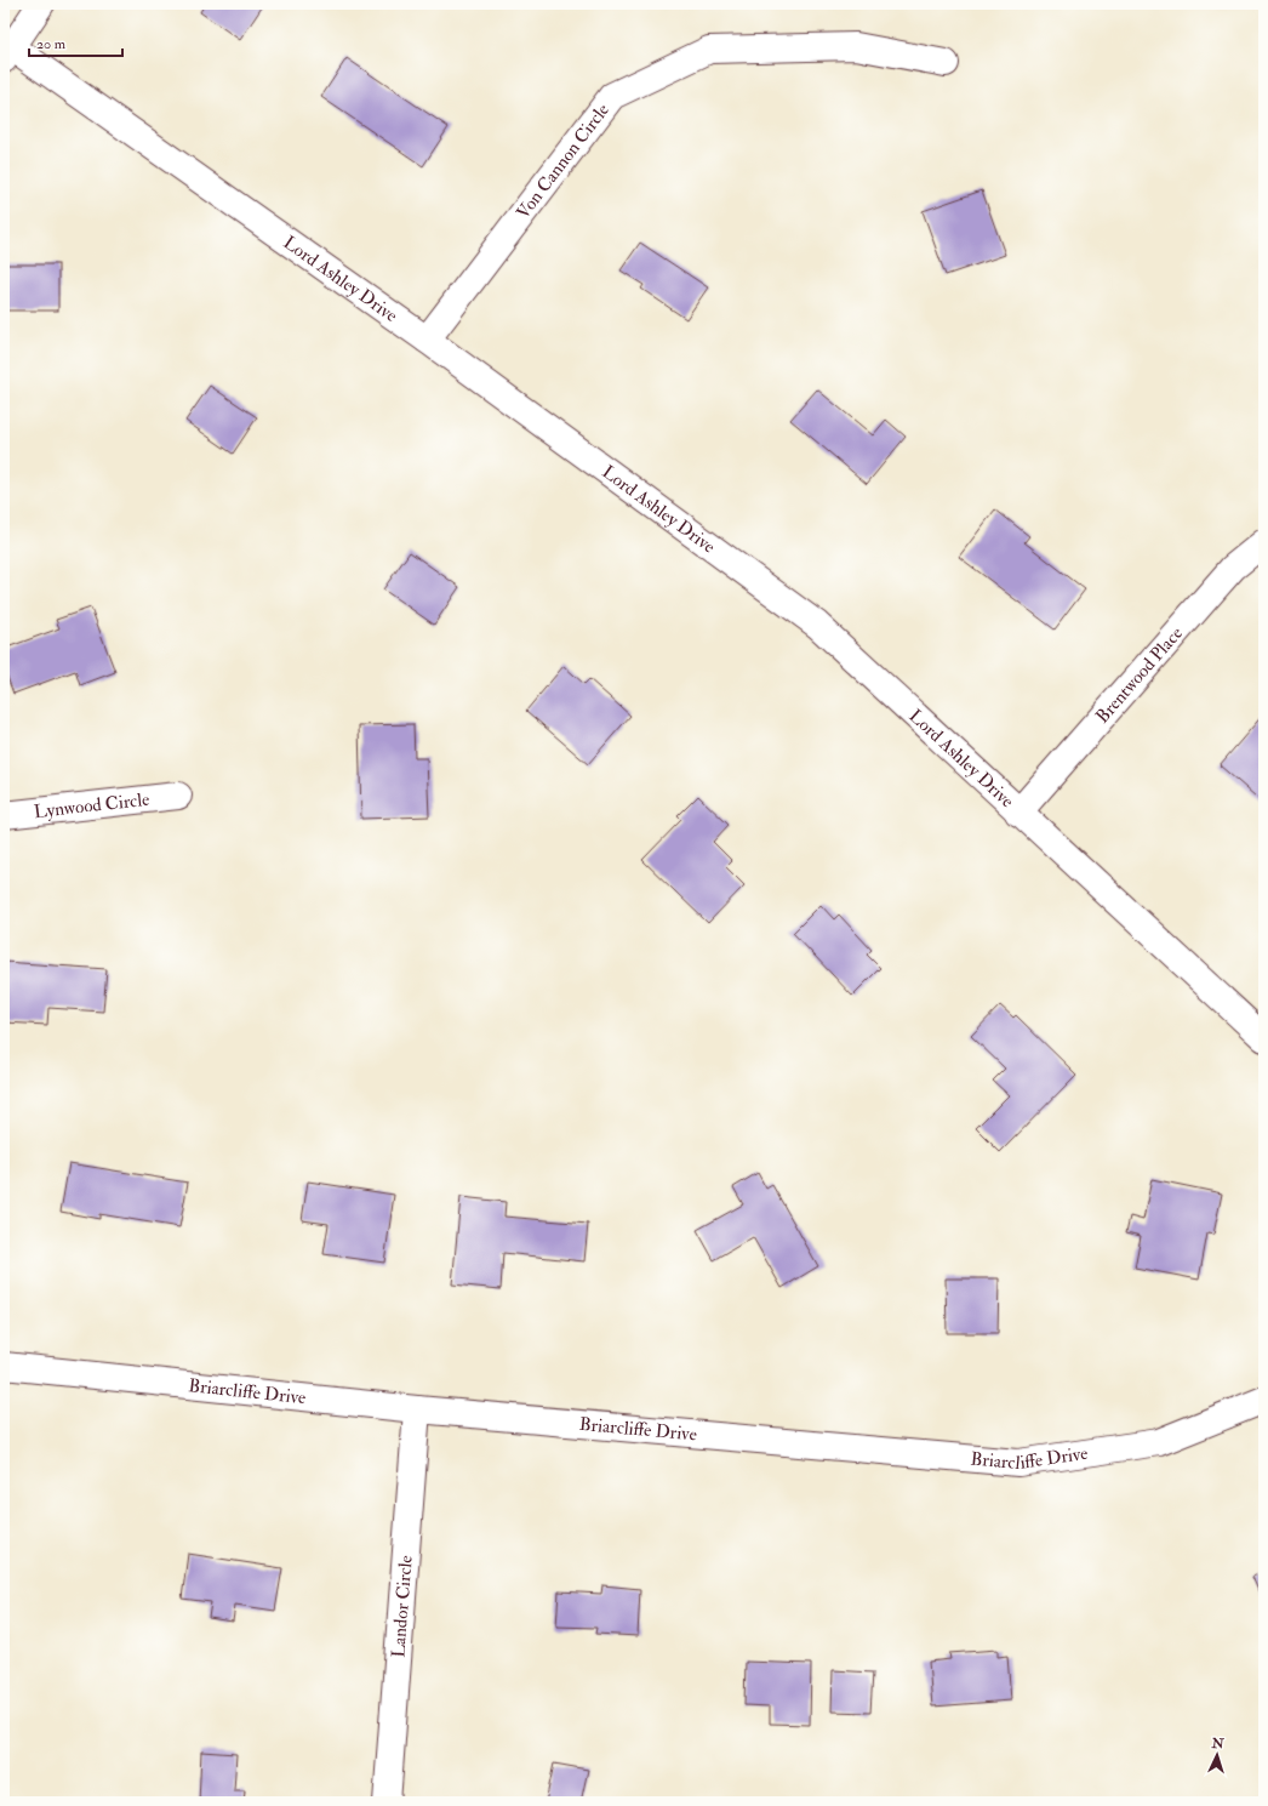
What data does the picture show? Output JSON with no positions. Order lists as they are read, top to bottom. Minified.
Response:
{"streets":{"street":["Von Cannon Circle","Lord Ashley Drive","Brentwood Place","Lynwood Circle","Briarcliffe Drive","Landor Circle"]},"crossings":[["Von Cannon Circle","Lord Ashley Drive"],["Lord Ashley Drive","Brentwood Place"],["Briarcliffe Drive","Landor Circle"]],"scale_bar":"20 m","north":"top"}
